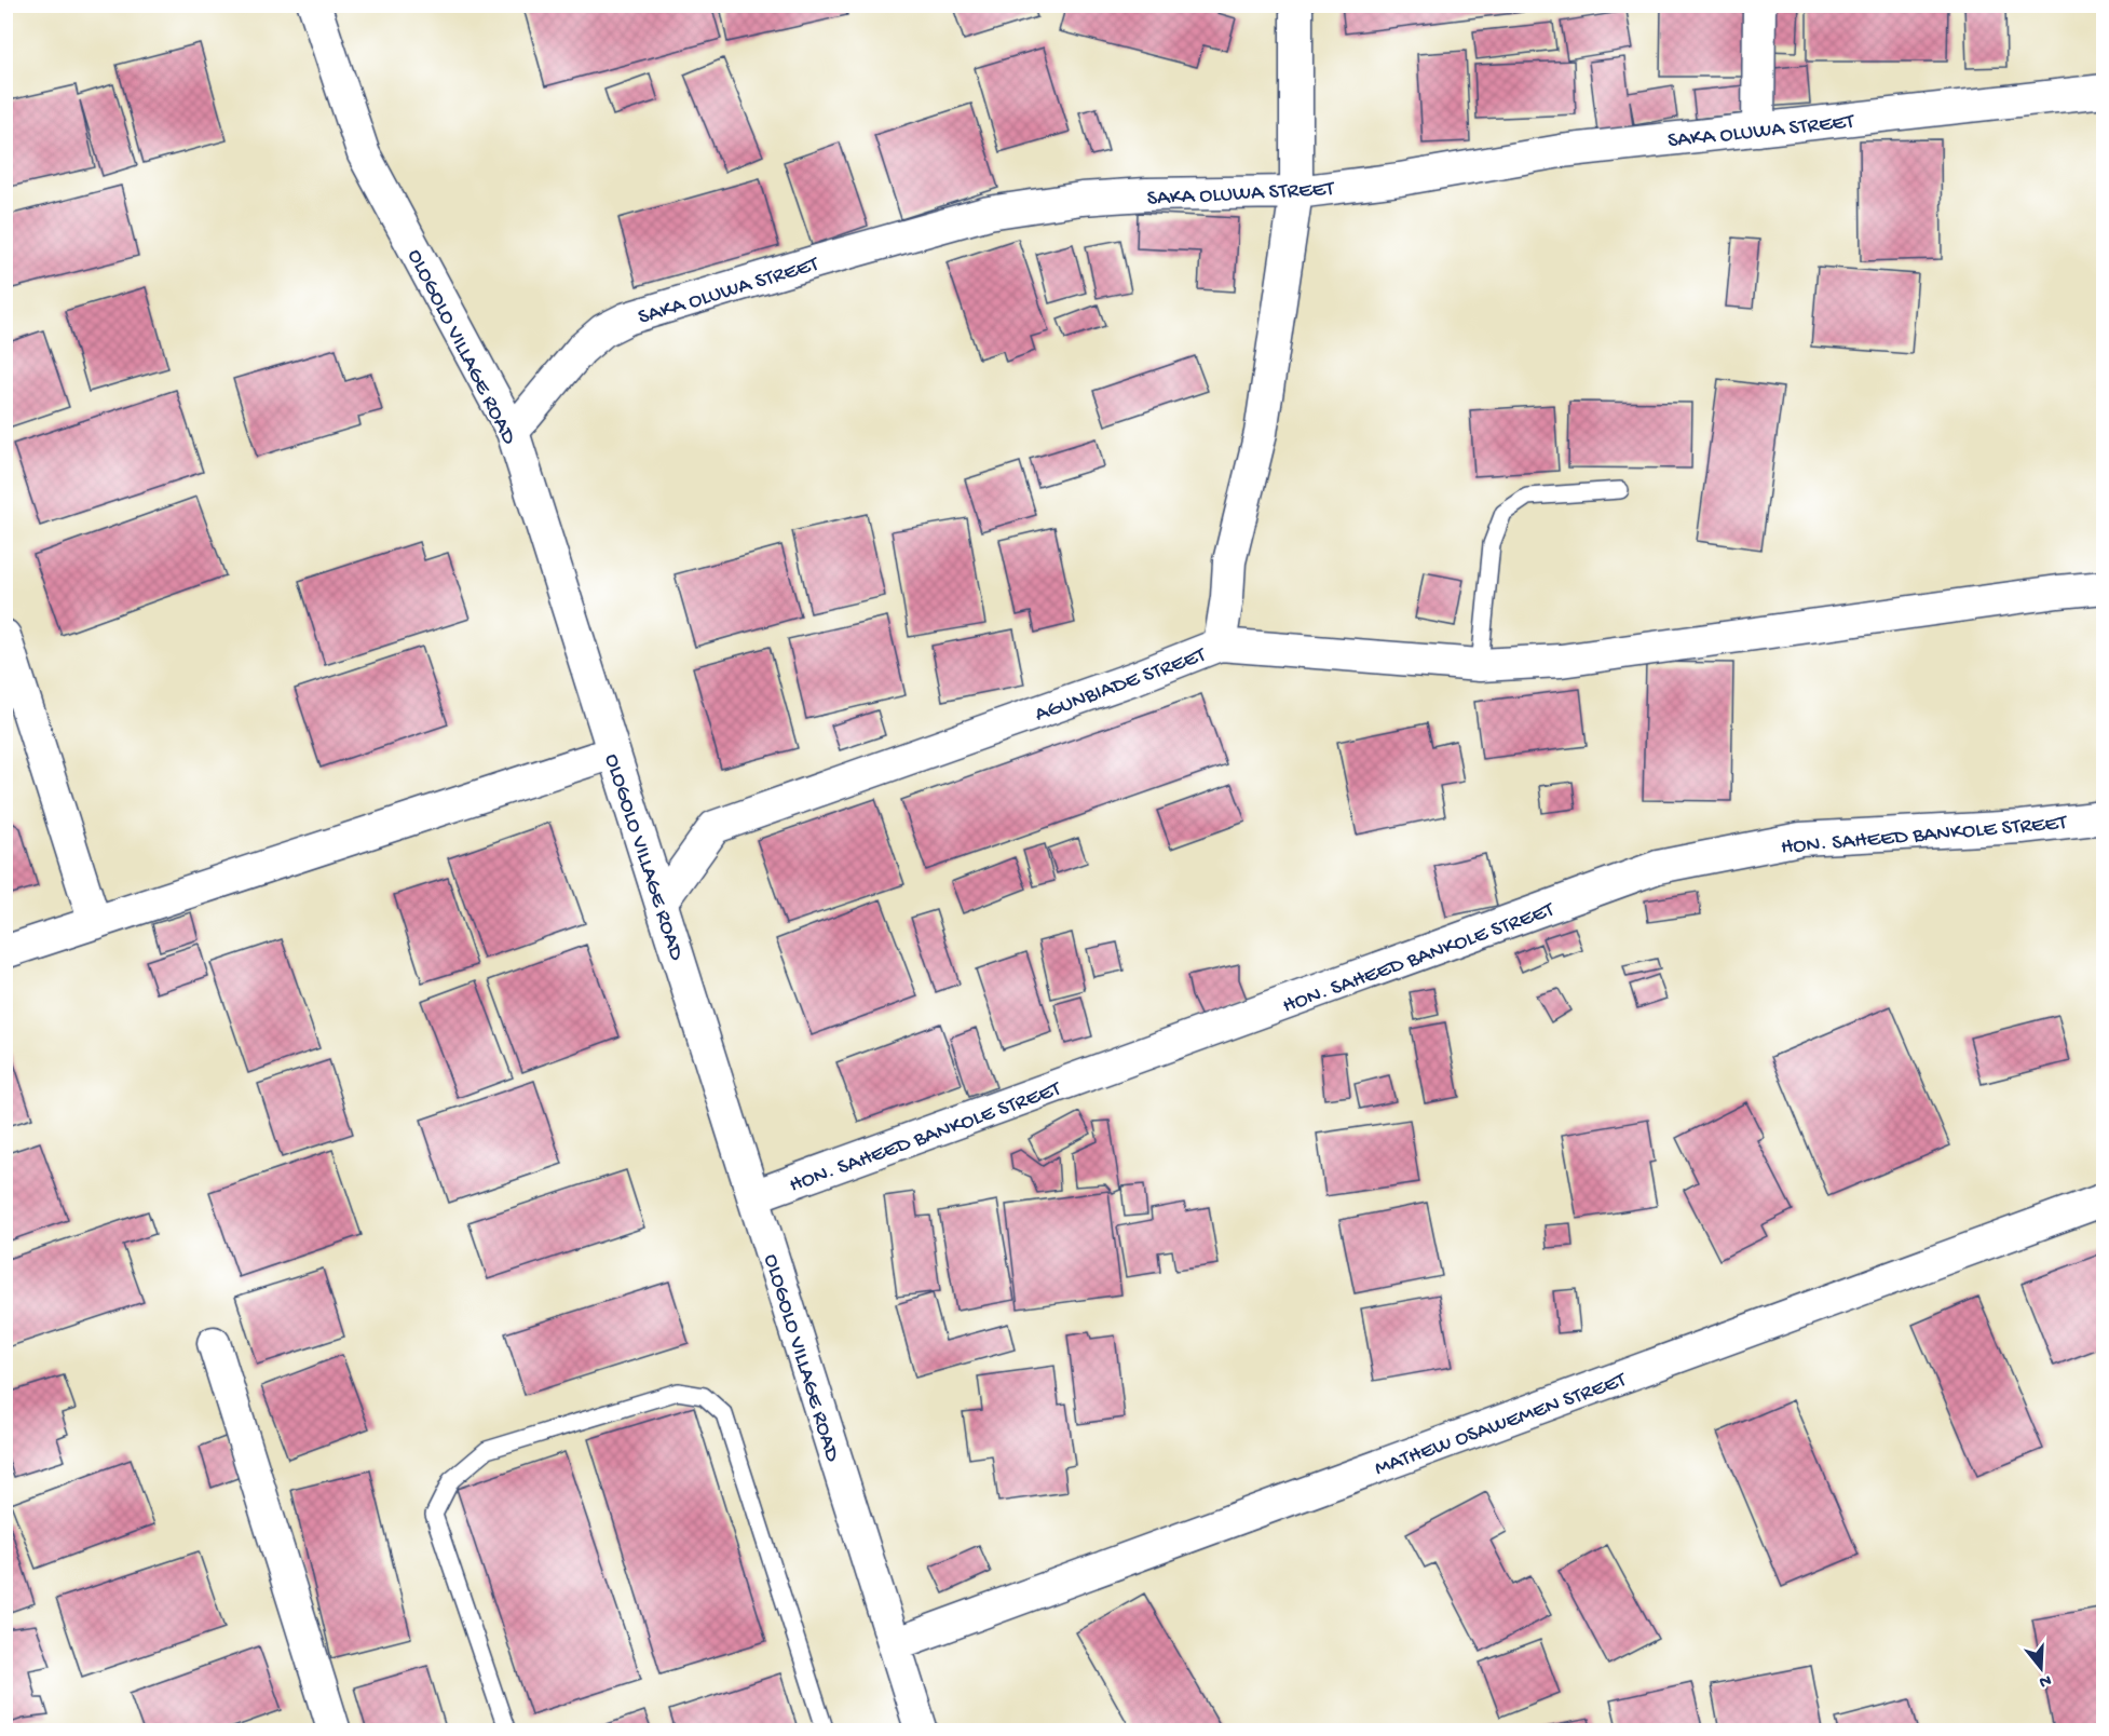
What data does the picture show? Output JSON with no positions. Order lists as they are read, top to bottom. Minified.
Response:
{"streets":{"street":["SAKA OLUWA STREET","OLOGOLO VILLAGE ROAD","AGUNBIADE STREET","HON. SAHEED BANKOLE STREET","MATHEW OSAWEMEN STREET"]},"crossings":[["SAKA OLUWA STREET","OLOGOLO VILLAGE ROAD"],["SAKA OLUWA STREET","AGUNBIADE STREET"],["OLOGOLO VILLAGE ROAD","AGUNBIADE STREET"],["OLOGOLO VILLAGE ROAD","HON. SAHEED BANKOLE STREET"],["OLOGOLO VILLAGE ROAD","MATHEW OSAWEMEN STREET"]],"north":"bottom"}
